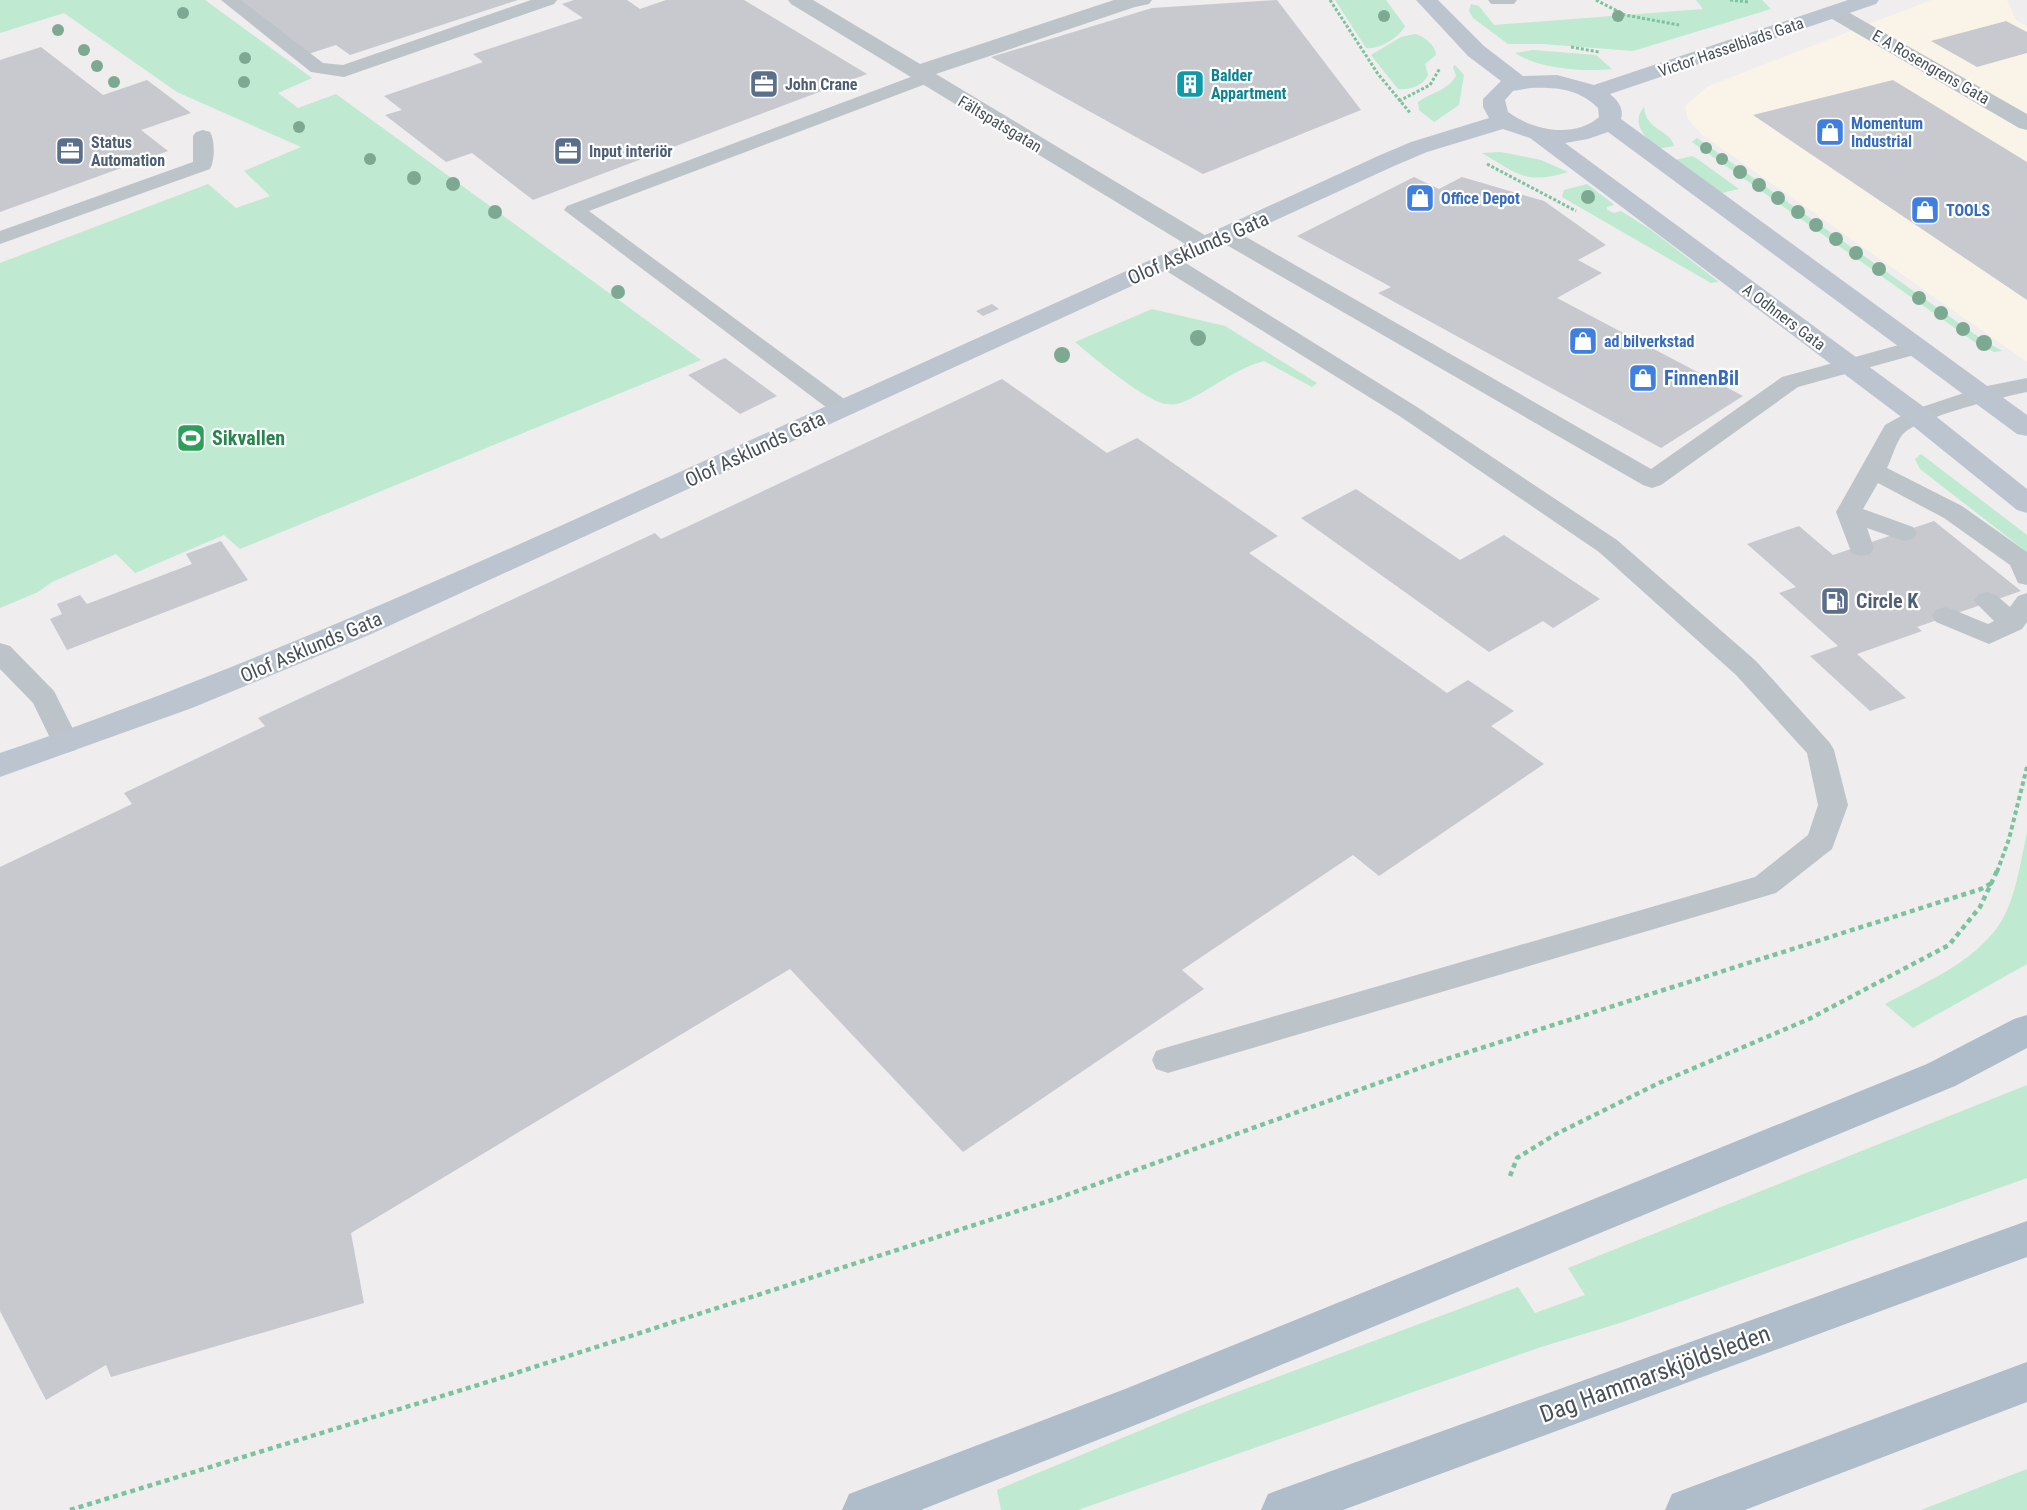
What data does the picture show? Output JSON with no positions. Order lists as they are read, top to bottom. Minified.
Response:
{"streets":{"main road":["Dag Hammarskjöldsleden"],"street":["Victor Hasselblads Gata","E A Rosengrens Gata","Fältspatsgatan","Olof Asklunds Gata","A Odhners Gata"]},"crossings":[["Victor Hasselblads Gata","E A Rosengrens Gata"],["Fältspatsgatan","Olof Asklunds Gata"],["Olof Asklunds Gata","A Odhners Gata"]],"places":{"office":["John Crane","Status Automation","Input interiör"],"building":["Balder Appartment"],"shop":["Momentum Industrial","Office Depot","TOOLS","ad bilverkstad","FinnenBil"],"sports":["Sikvallen"],"fuel station":["Circle K"]}}
